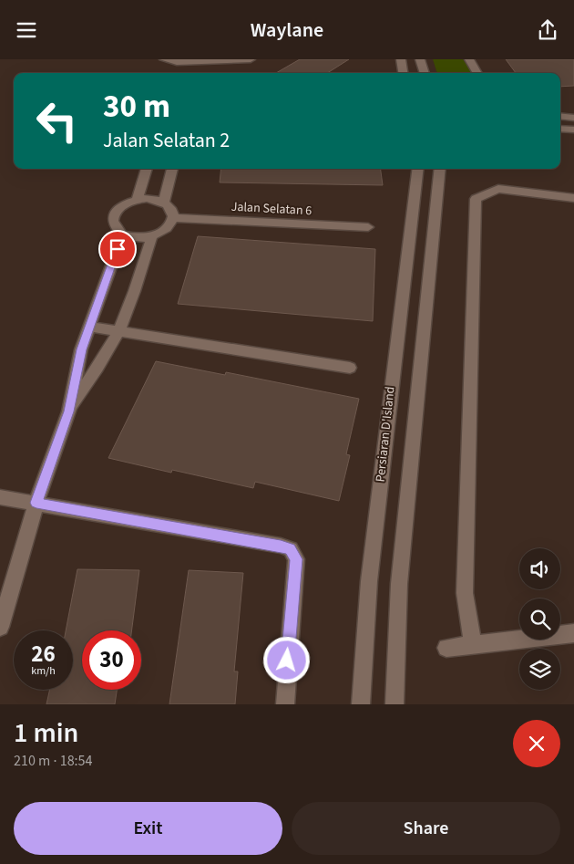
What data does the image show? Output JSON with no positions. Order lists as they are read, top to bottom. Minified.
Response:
{"streets":{"street":["Jalan Selatan 6","Persiaran D'Island"]},"page":{"header":"Waylane","turn":["30 m","Jalan Selatan 2"],"speed":"26 km/h","limit":"30","heading":["1 min","210 m · 18:54"],"buttons":["Exit","Share"]}}
